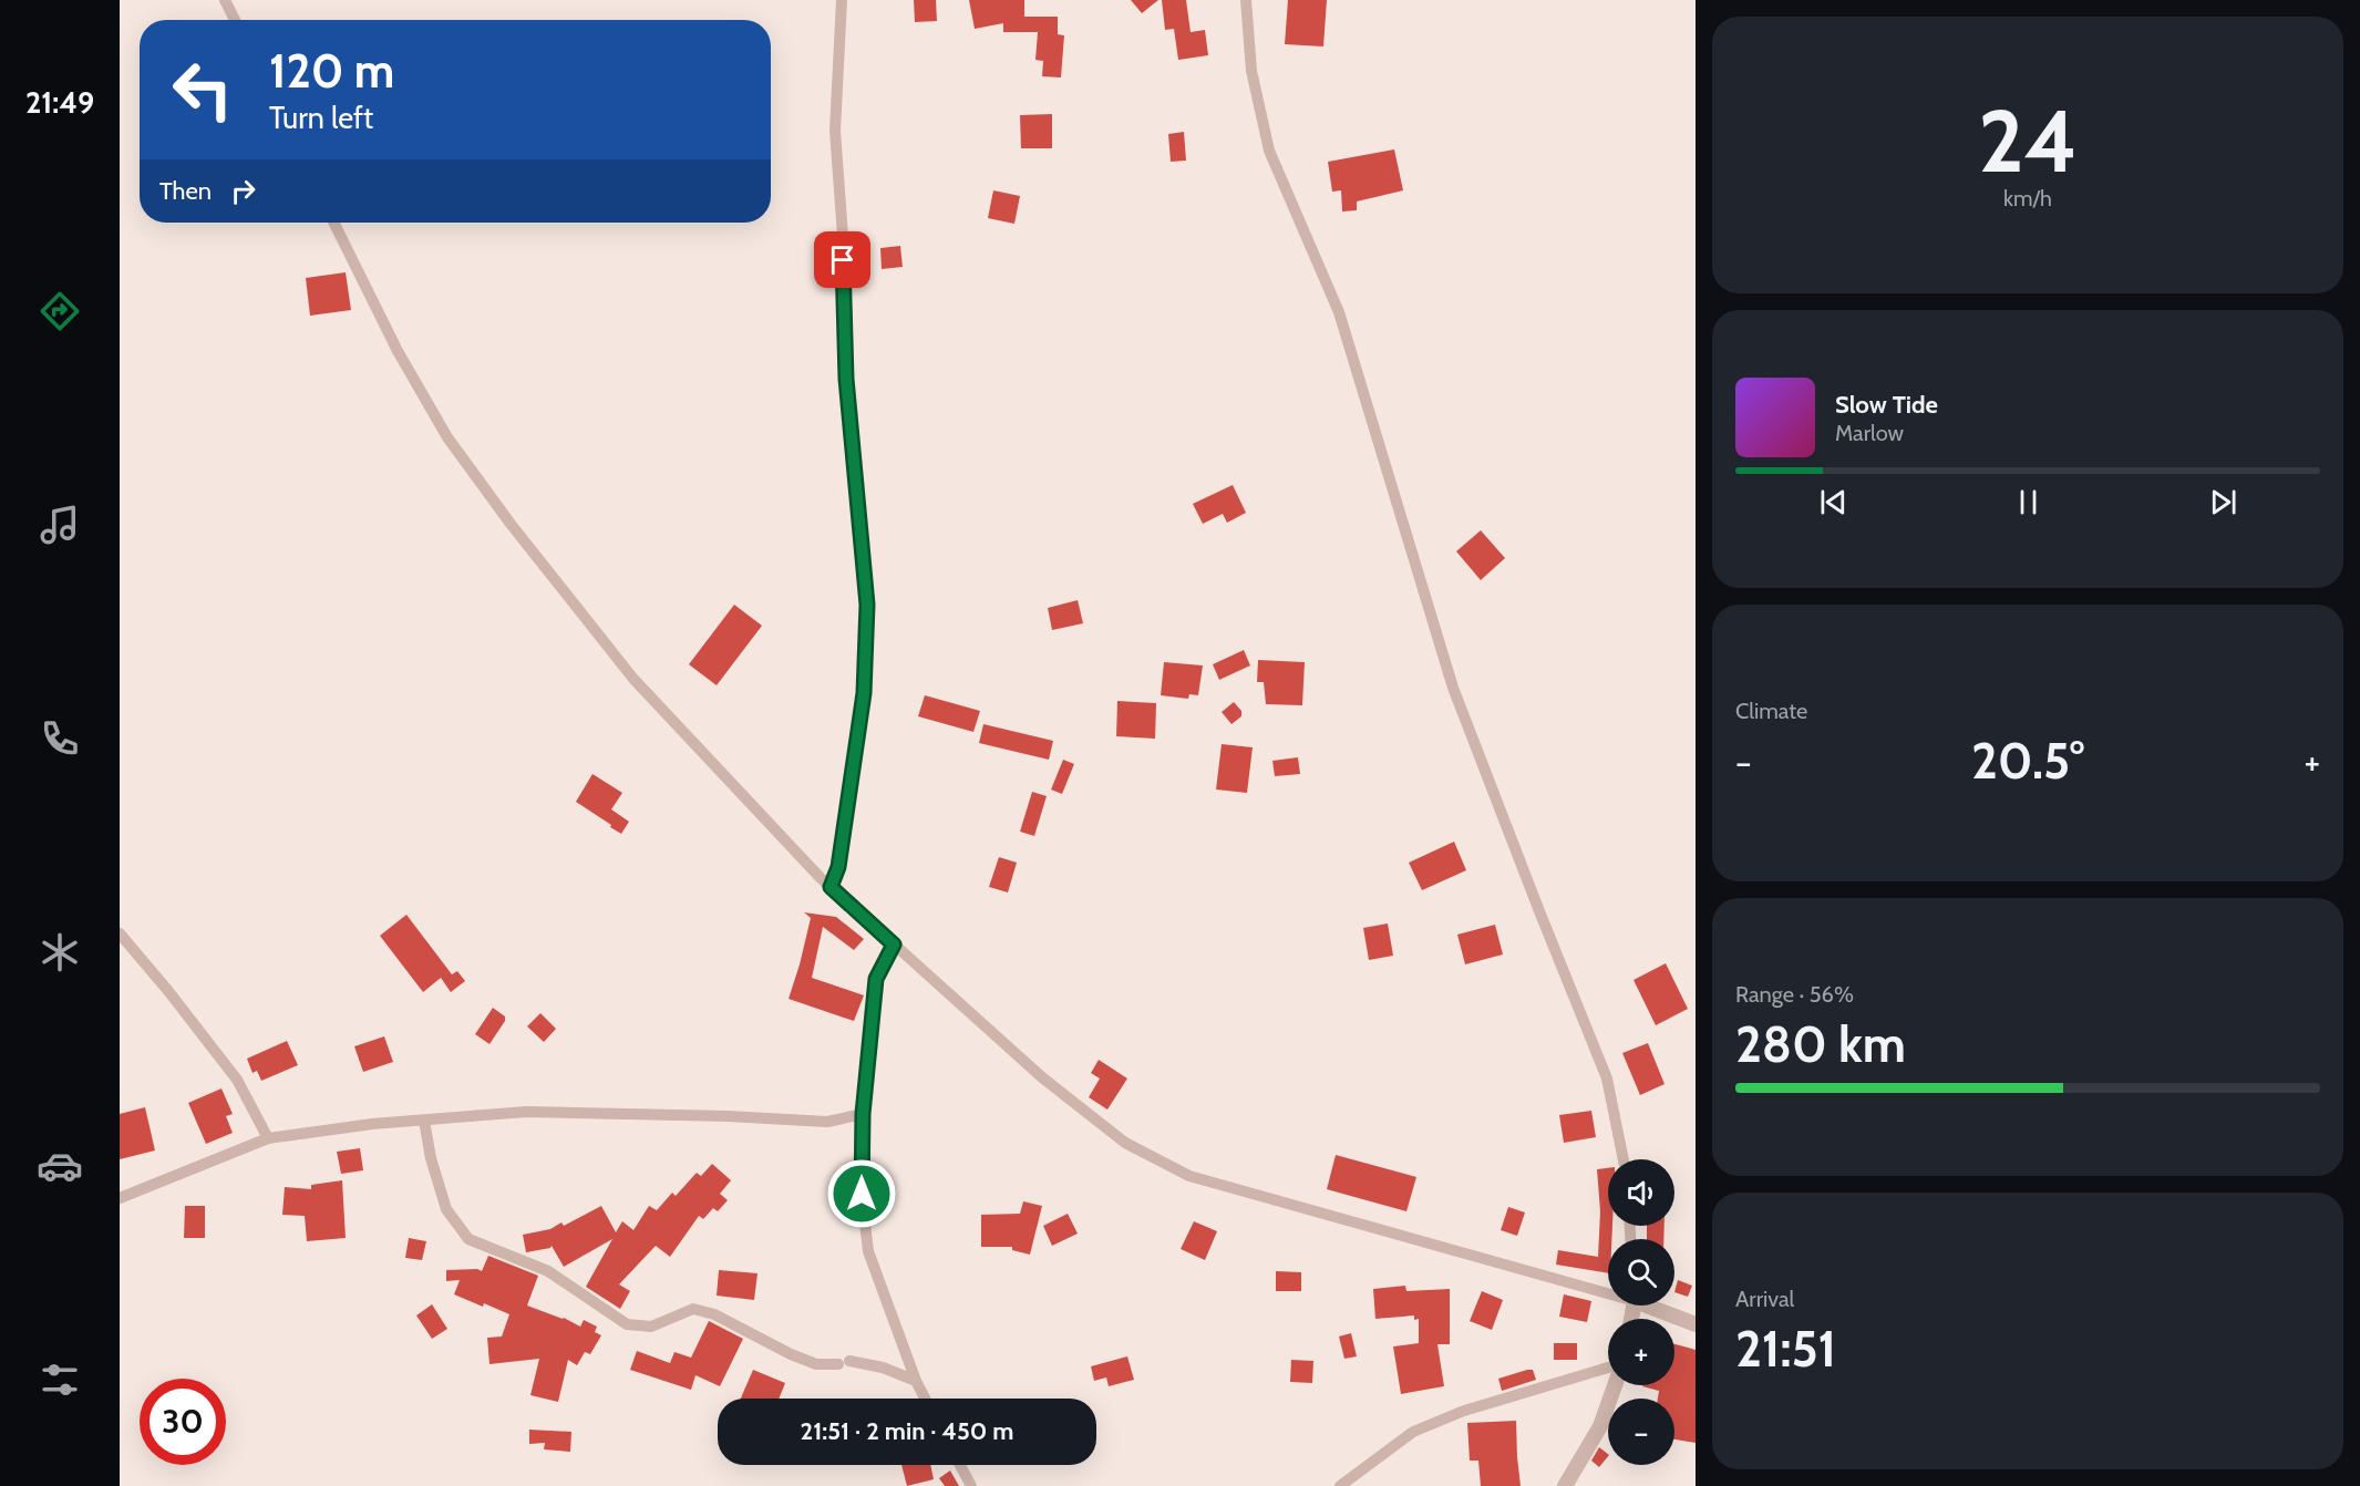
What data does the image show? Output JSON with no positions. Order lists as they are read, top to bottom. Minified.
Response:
{"page":{"tabs":"21:49","tile":[["24","km/h"],"Climate",["Range · 56%","280 km"],["Arrival","21:51"]],"turn":["120 m","Turn left"],"then":"Then","song":["Slow Tide","Marlow"],"heat":["−","20.5°","+"],"map_buttons":["+","−"],"limit":"30","trip":"21:51 · 2 min · 450 m"}}
